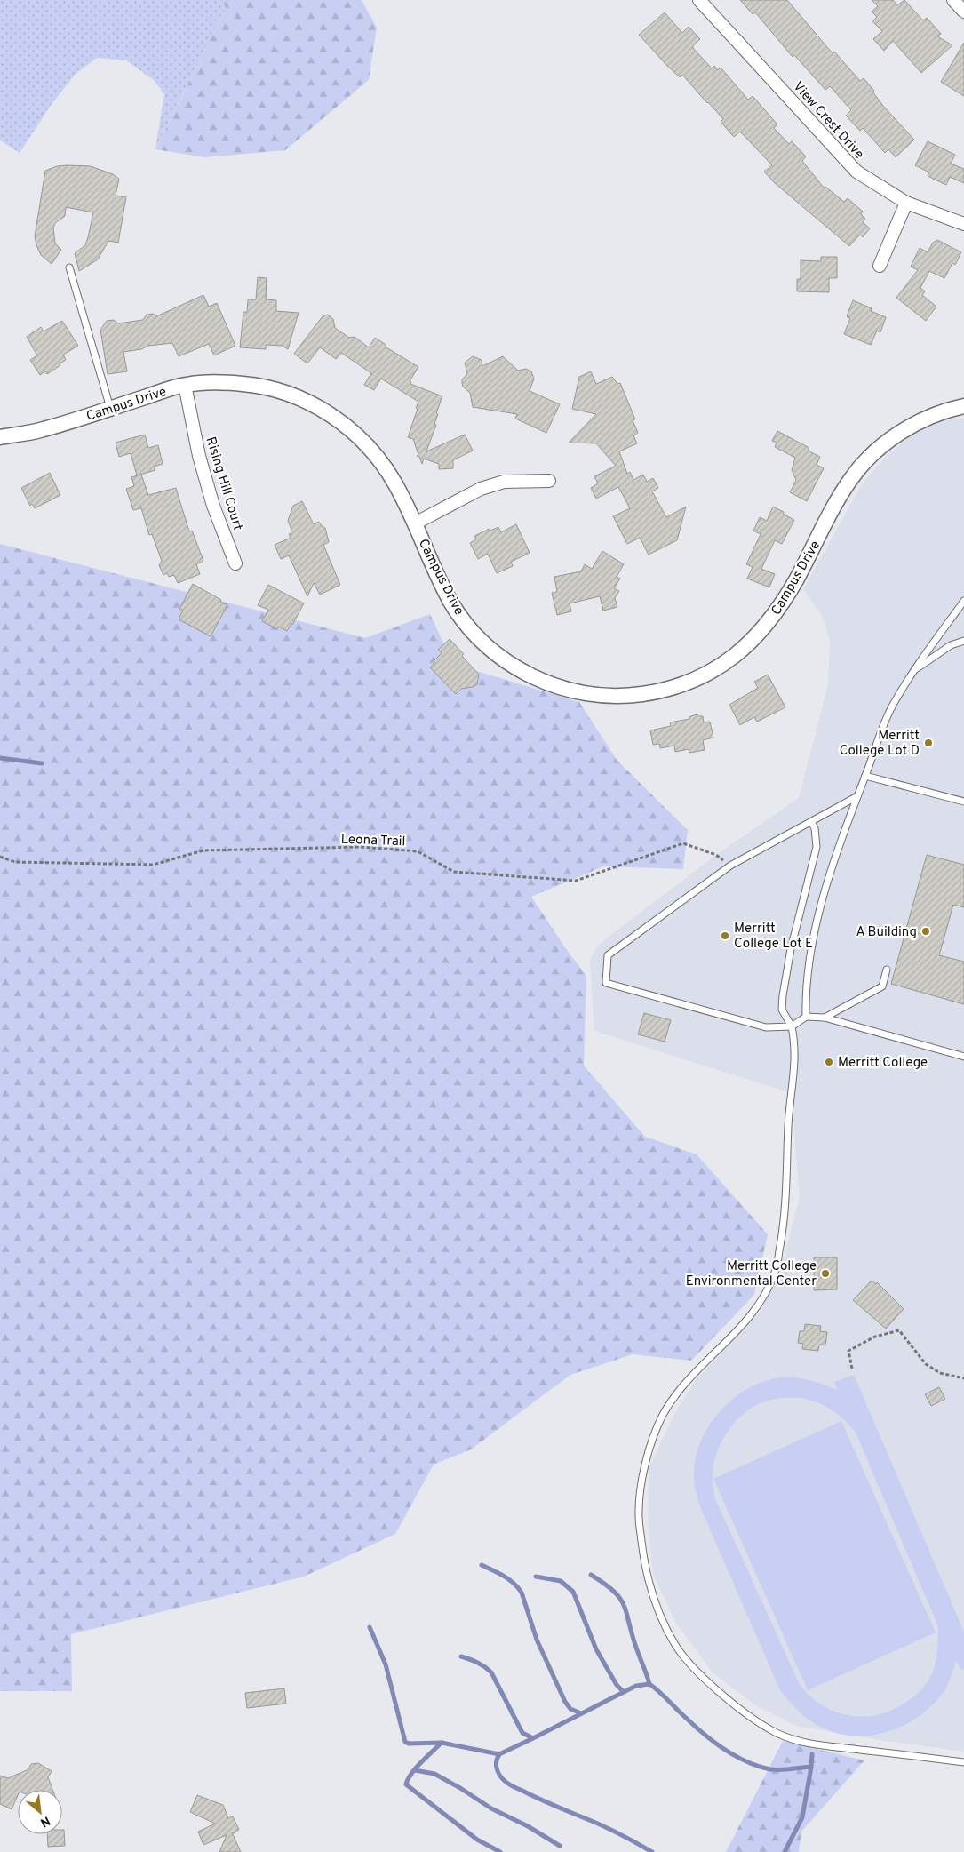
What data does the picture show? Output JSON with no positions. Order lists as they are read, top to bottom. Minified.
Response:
{"streets":{"street":["View Crest Drive","Campus Drive","Rising Hill Court"],"path":["Leona Trail"]},"crossings":[["Campus Drive","Rising Hill Court"]],"places":["Merritt College Lot D","A Building","Merritt College Lot E","Merritt College","Merritt College Environmental Center"],"north":"bottom right"}
